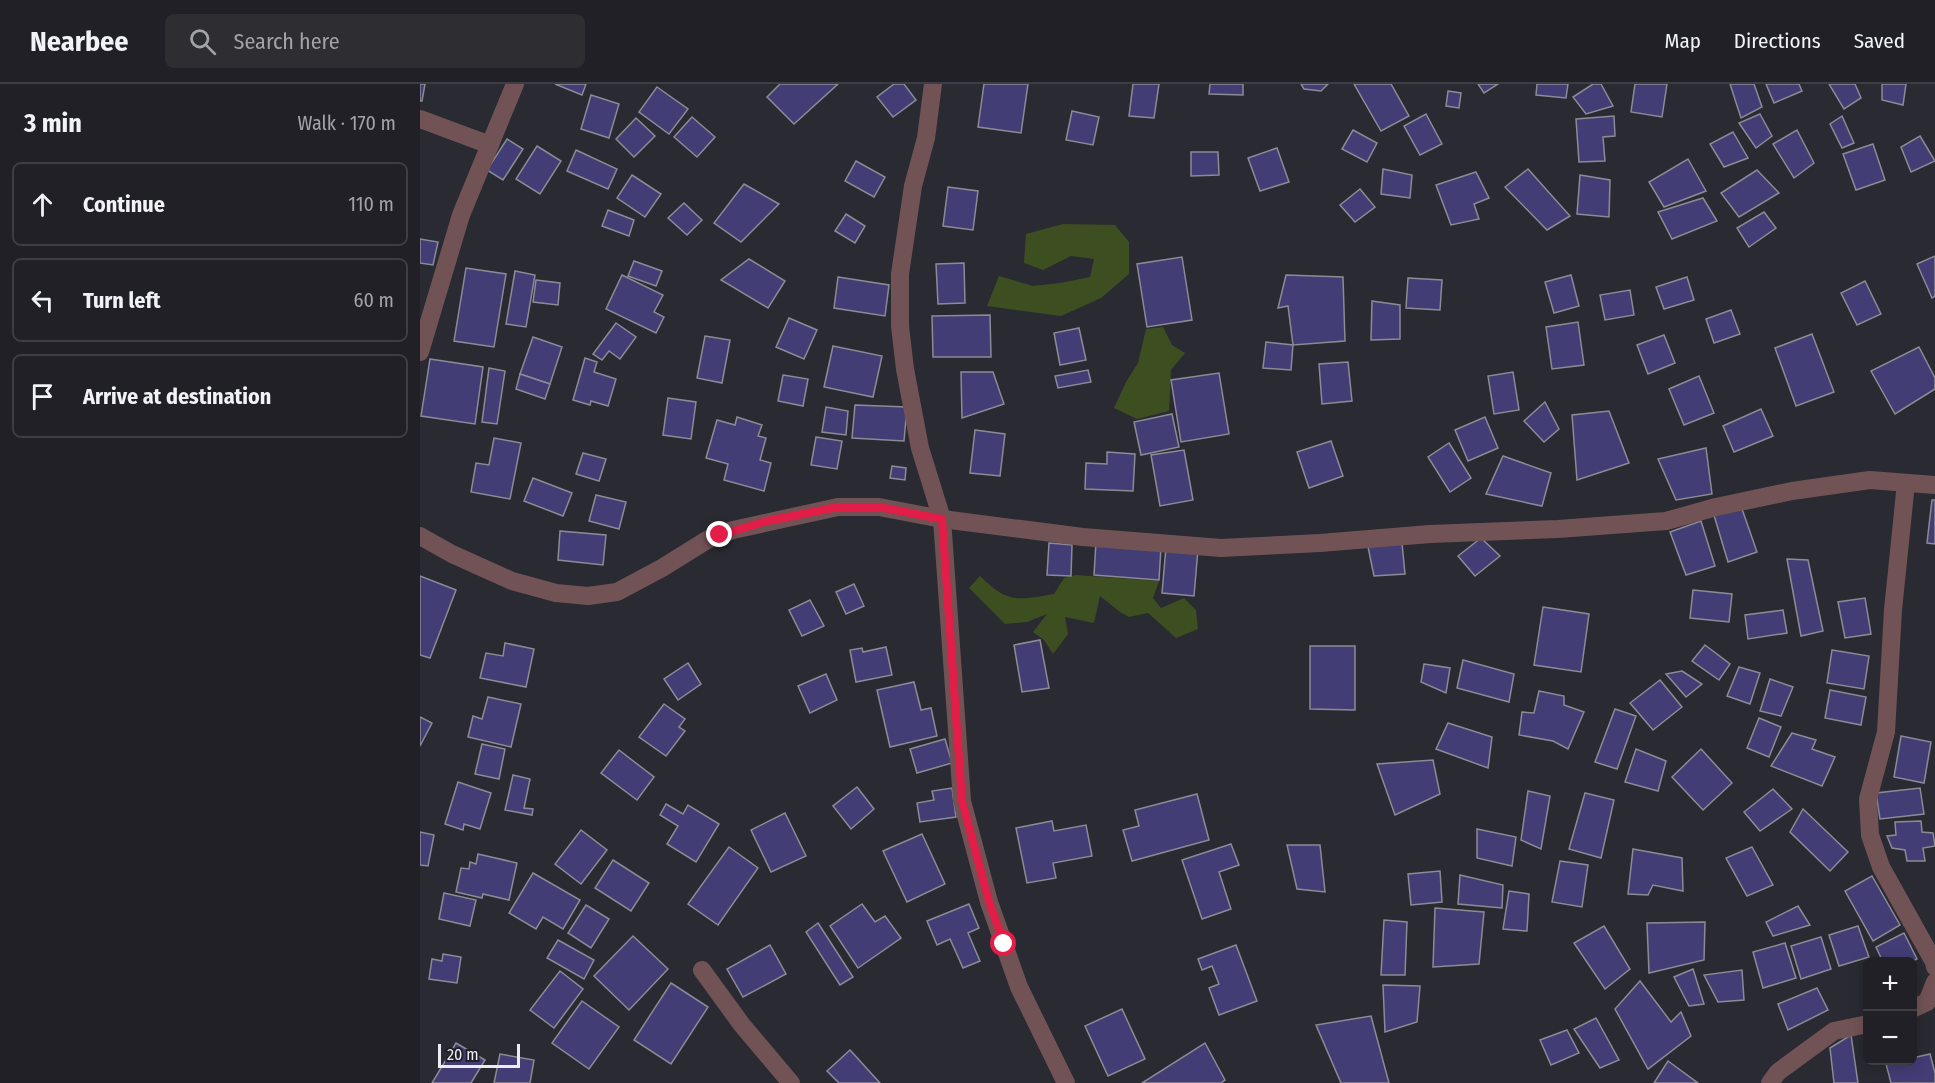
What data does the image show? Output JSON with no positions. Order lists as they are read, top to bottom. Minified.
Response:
{"scale_bar":"20 m","page":{"header":"Nearbee","search":"Search here","nav":["Map","Directions","Saved"],"heading":["3 min","Walk · 170 m"],"list":[["Continue","110 m"],["Turn left","60 m"],"Arrive at destination"],"map_buttons":["+","−"],"scale":"20 m"}}
